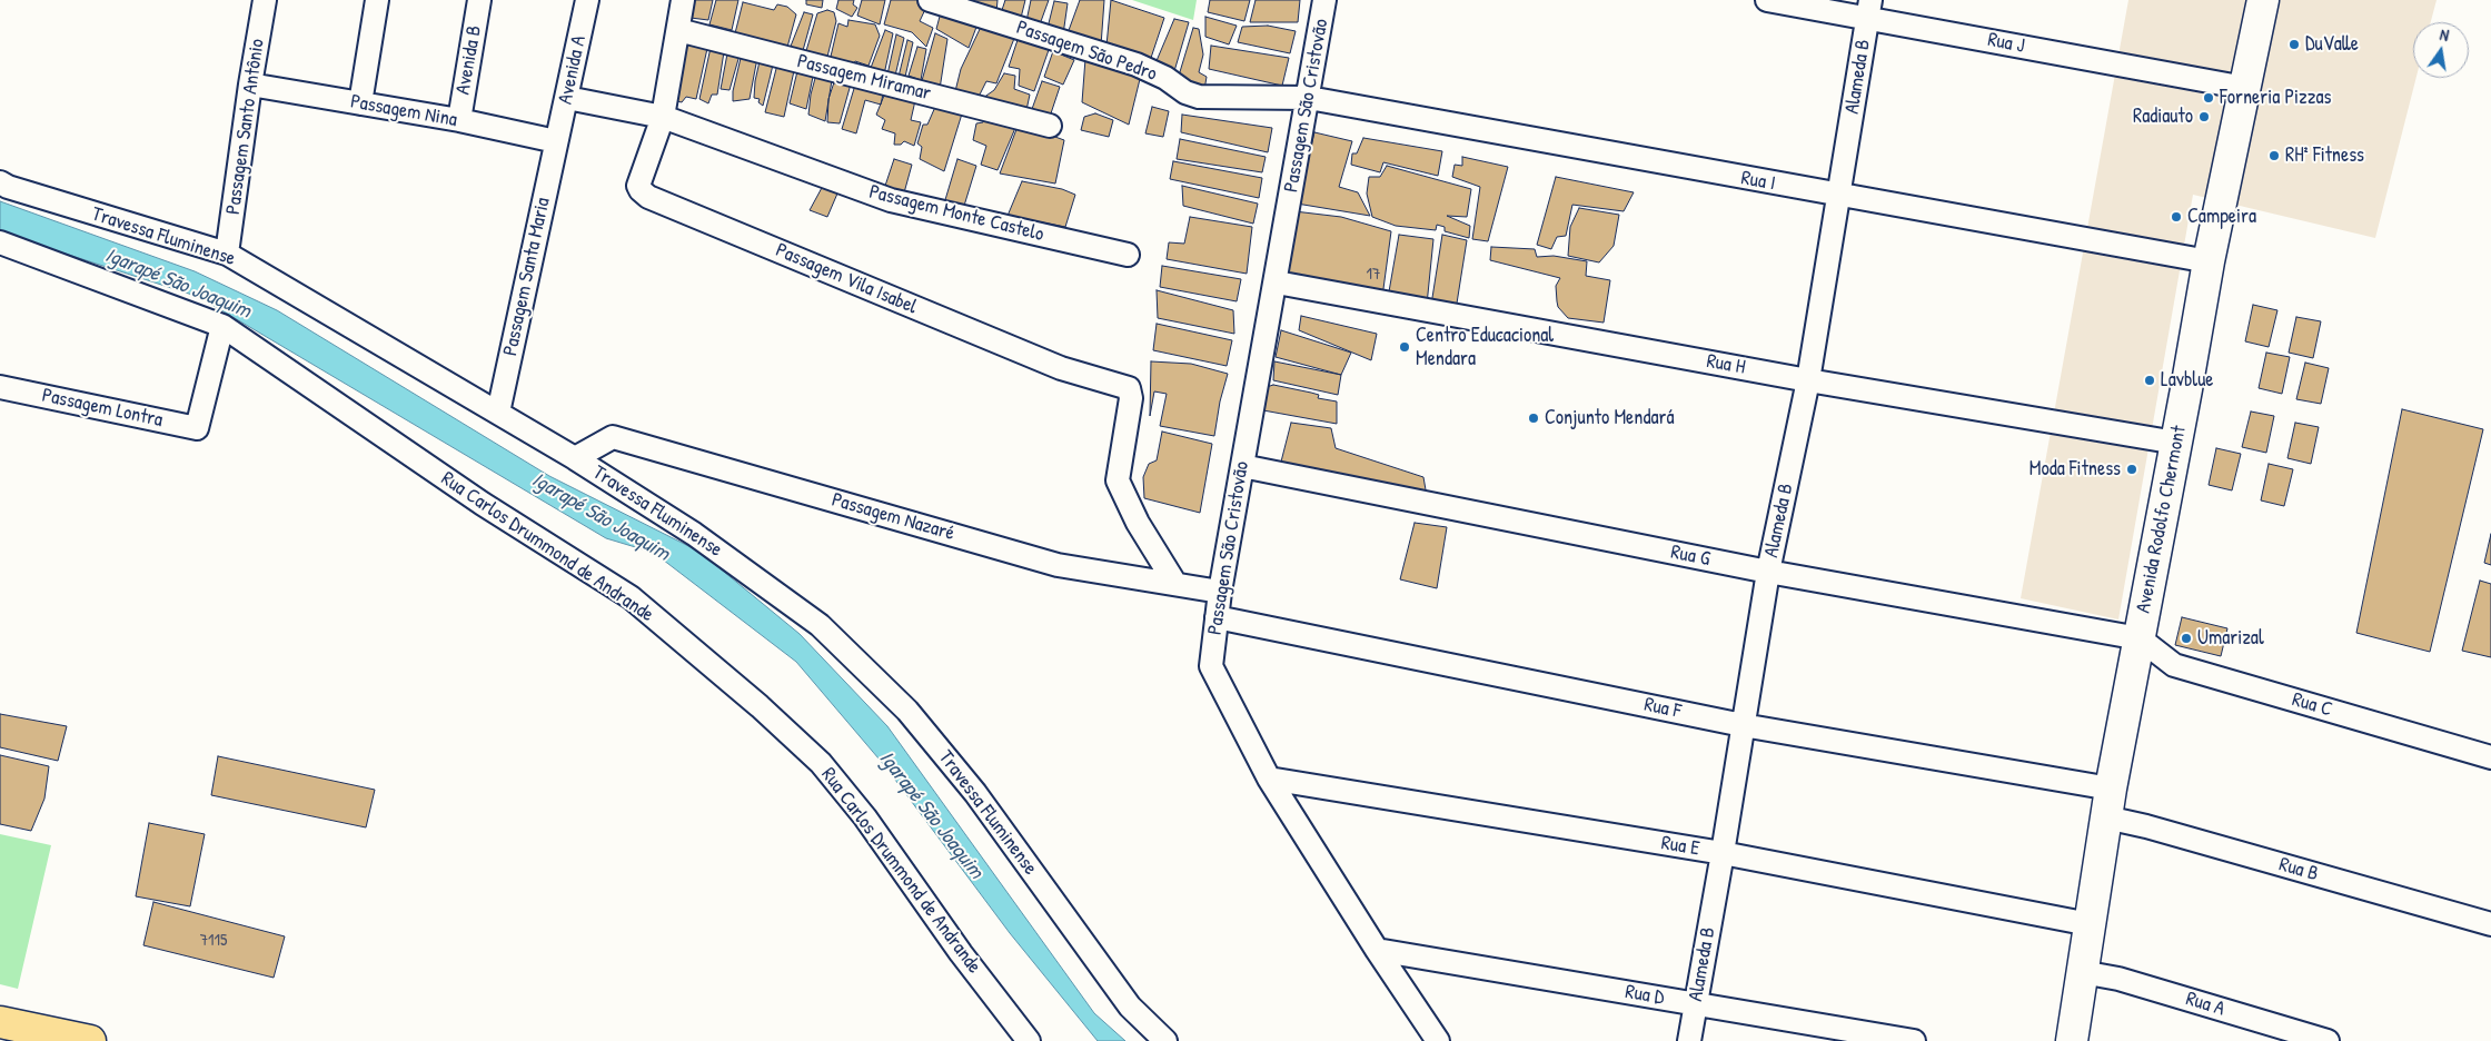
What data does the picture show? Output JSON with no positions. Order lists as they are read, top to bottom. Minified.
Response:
{"streets":{"main road":["Avenida Rodolfo Chermont"],"street":["Rua J","Passagem São Pedro","Avenida B","Avenida A","Alameda B","Passagem Miramar","Passagem São Cristovão","Passagem Nina","Passagem Santo Antônio","Rua I","Passagem Monte Castelo","Travessa Fluminense","Passagem Santa Maria","Passagem Vila Isabel","Rua H","Passagem Lontra","Passagem Nazaré","Rua Carlos Drummond de Andrande","Rua G","Rua C","Rua F","Rua E","Rua B","Rua D","Rua A"]},"crossings":[["Rua J","Alameda B"],["Rua J","Avenida Rodolfo Chermont"],["Passagem São Pedro","Passagem São Cristovão"],["Passagem São Pedro","Rua I"],["Avenida B","Passagem Nina"],["Avenida A","Passagem Nina"],["Avenida A","Passagem Monte Castelo"],["Avenida A","Passagem Santa Maria"],["Alameda B","Rua I"],["Alameda B","Rua H"],["Alameda B","Rua G"],["Alameda B","Rua F"],["Alameda B","Rua E"],["Alameda B","Rua D"],["Passagem São Cristovão","Rua I"],["Passagem São Cristovão","Rua H"],["Passagem São Cristovão","Passagem Nazaré"],["Passagem São Cristovão","Rua G"],["Passagem São Cristovão","Rua F"],["Passagem São Cristovão","Rua E"],["Passagem São Cristovão","Rua D"],["Passagem Nina","Passagem Santo Antônio"],["Passagem Nina","Passagem Santa Maria"],["Passagem Santo Antônio","Travessa Fluminense"],["Rua I","Avenida Rodolfo Chermont"],["Passagem Monte Castelo","Passagem Vila Isabel"],["Travessa Fluminense","Passagem Santa Maria"],["Travessa Fluminense","Passagem Nazaré"],["Passagem Vila Isabel","Passagem Nazaré"],["Rua H","Avenida Rodolfo Chermont"],["Passagem Lontra","Rua Carlos Drummond de Andrande"],["Avenida Rodolfo Chermont","Rua G"],["Avenida Rodolfo Chermont","Rua C"],["Avenida Rodolfo Chermont","Rua F"],["Avenida Rodolfo Chermont","Rua E"],["Avenida Rodolfo Chermont","Rua B"],["Avenida Rodolfo Chermont","Rua A"],["Rua G","Rua C"],["Rua F","Rua B"]],"water":["Igarapé São Joaquim"],"places":["DuValle","Forneria Pizzas","Radiauto","RH² Fitness","Campeira","Centro Educacional Mendara","Lavblue","Conjunto Mendará","Moda Fitness","Umarizal"],"house_numbers":["17","7115"],"north":"top"}
